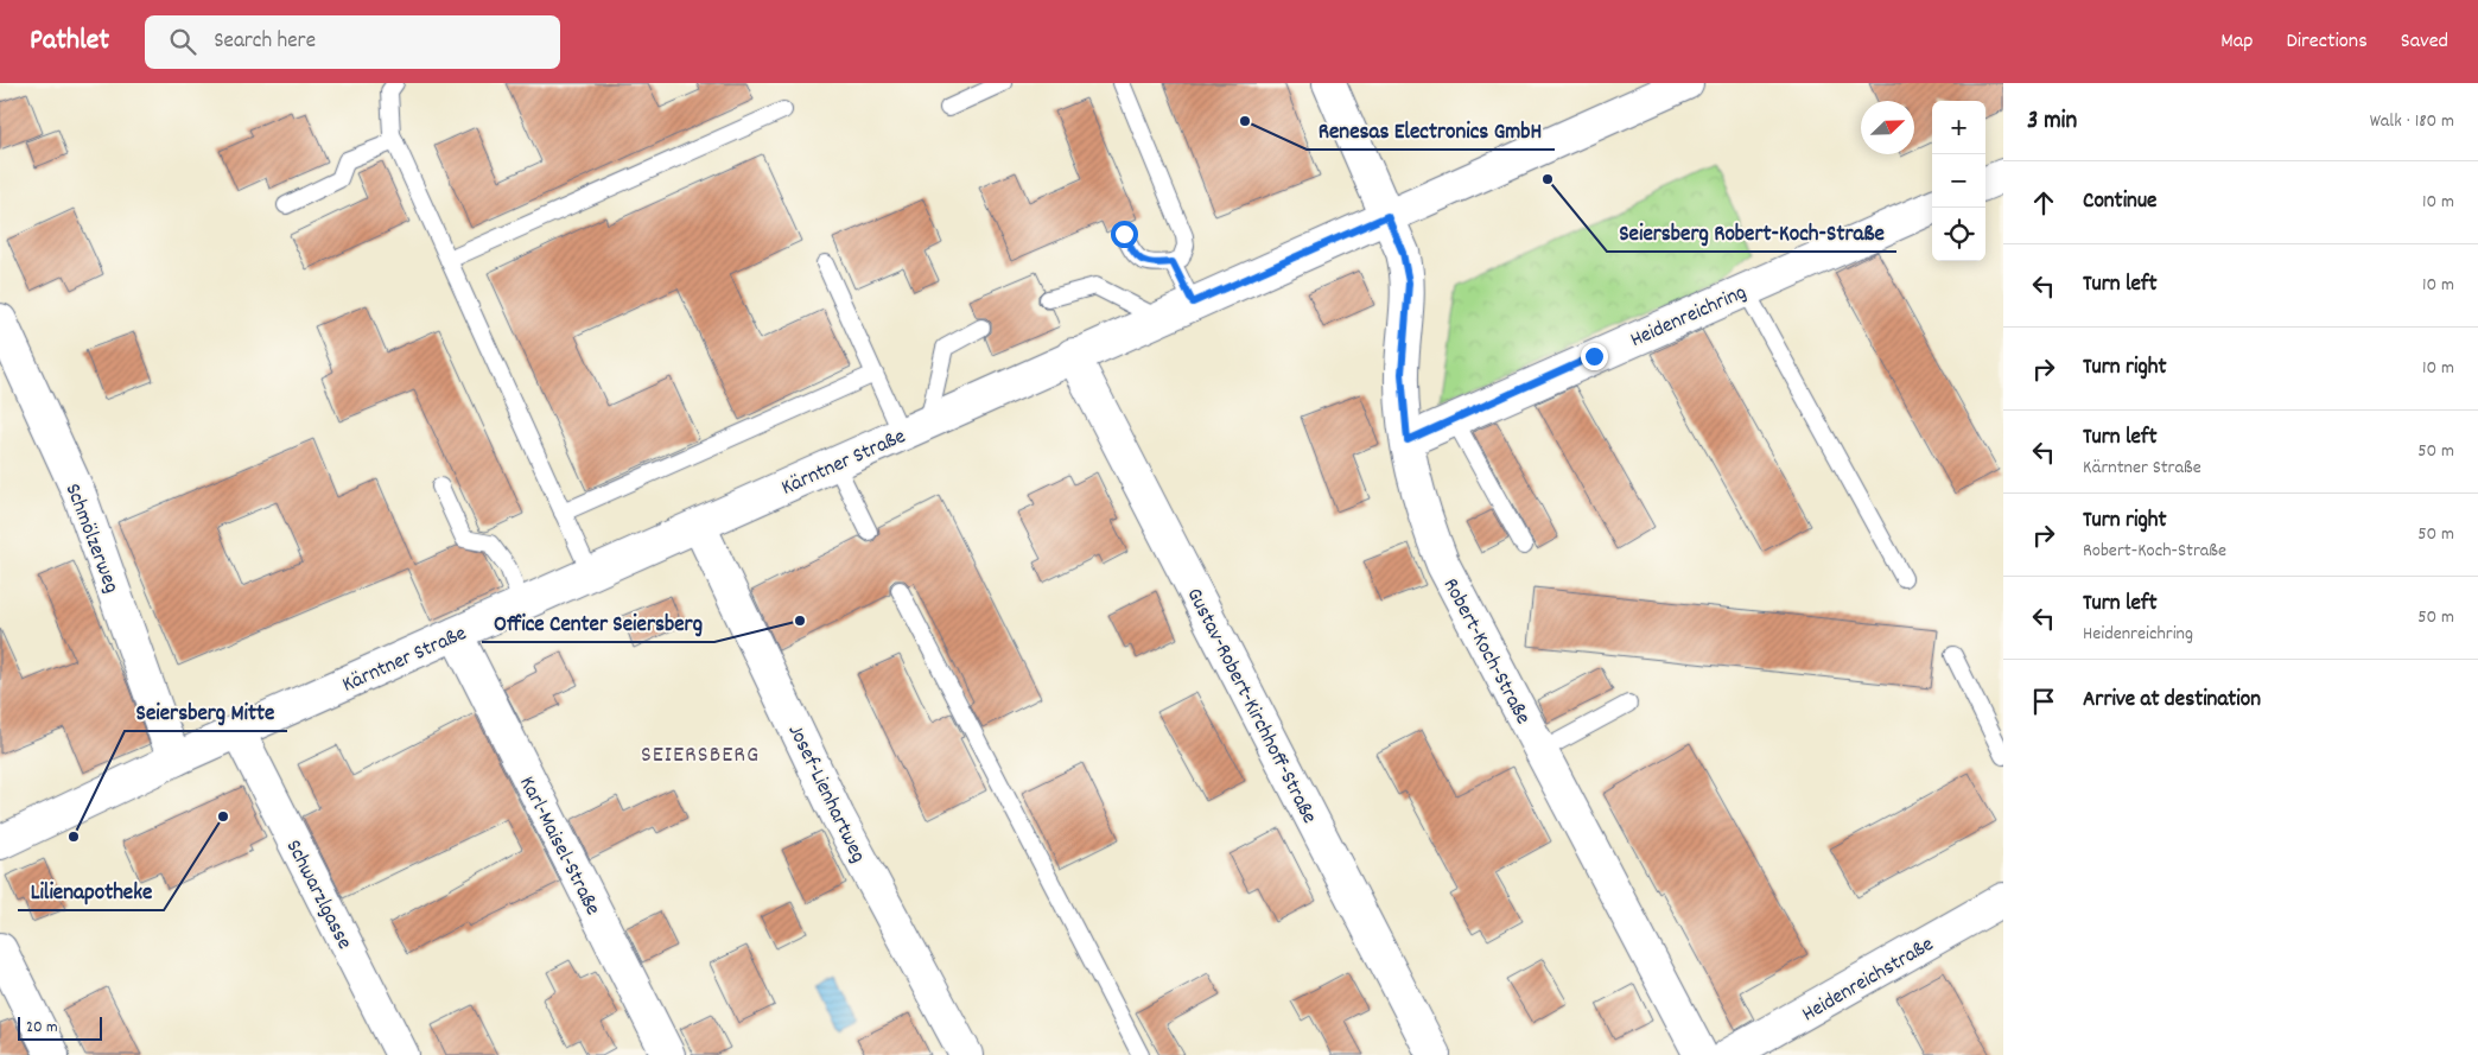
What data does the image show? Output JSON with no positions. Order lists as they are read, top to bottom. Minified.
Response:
{"streets":{"street":["Heidenreichring","Kärntner Straße","Schmölzerweg","Robert-Koch-Straße","Gustav-Robert-Kirchhoff-Straße","Josef-Lienhartweg","Karl-Maisel-Straße","Schwarzlgasse","Heidenreichstraße"]},"crossings":[["Heidenreichring","Robert-Koch-Straße"],["Kärntner Straße","Schmölzerweg"],["Kärntner Straße","Robert-Koch-Straße"],["Kärntner Straße","Gustav-Robert-Kirchhoff-Straße"],["Kärntner Straße","Josef-Lienhartweg"],["Kärntner Straße","Karl-Maisel-Straße"],["Kärntner Straße","Schwarzlgasse"]],"districts":["SEIERSBERG"],"places":["Renesas Electronics GmbH","Seiersberg Robert-Koch-Straße","Office Center Seiersberg","Lilienapotheke","Seiersberg Mitte"],"scale_bar":"20 m","north":"top right","page":{"header":"Pathlet","search":"Search here","nav":["Map","Directions","Saved"],"heading":["3 min","Walk · 180 m"],"map_buttons":["+","−"],"list":[["Continue","10 m"],["Turn left","10 m"],["Turn right","10 m"],["Turn left","Kärntner Straße","50 m"],["Turn right","Robert-Koch-Straße","50 m"],["Turn left","Heidenreichring","50 m"],"Arrive at destination"],"scale":"20 m"}}
